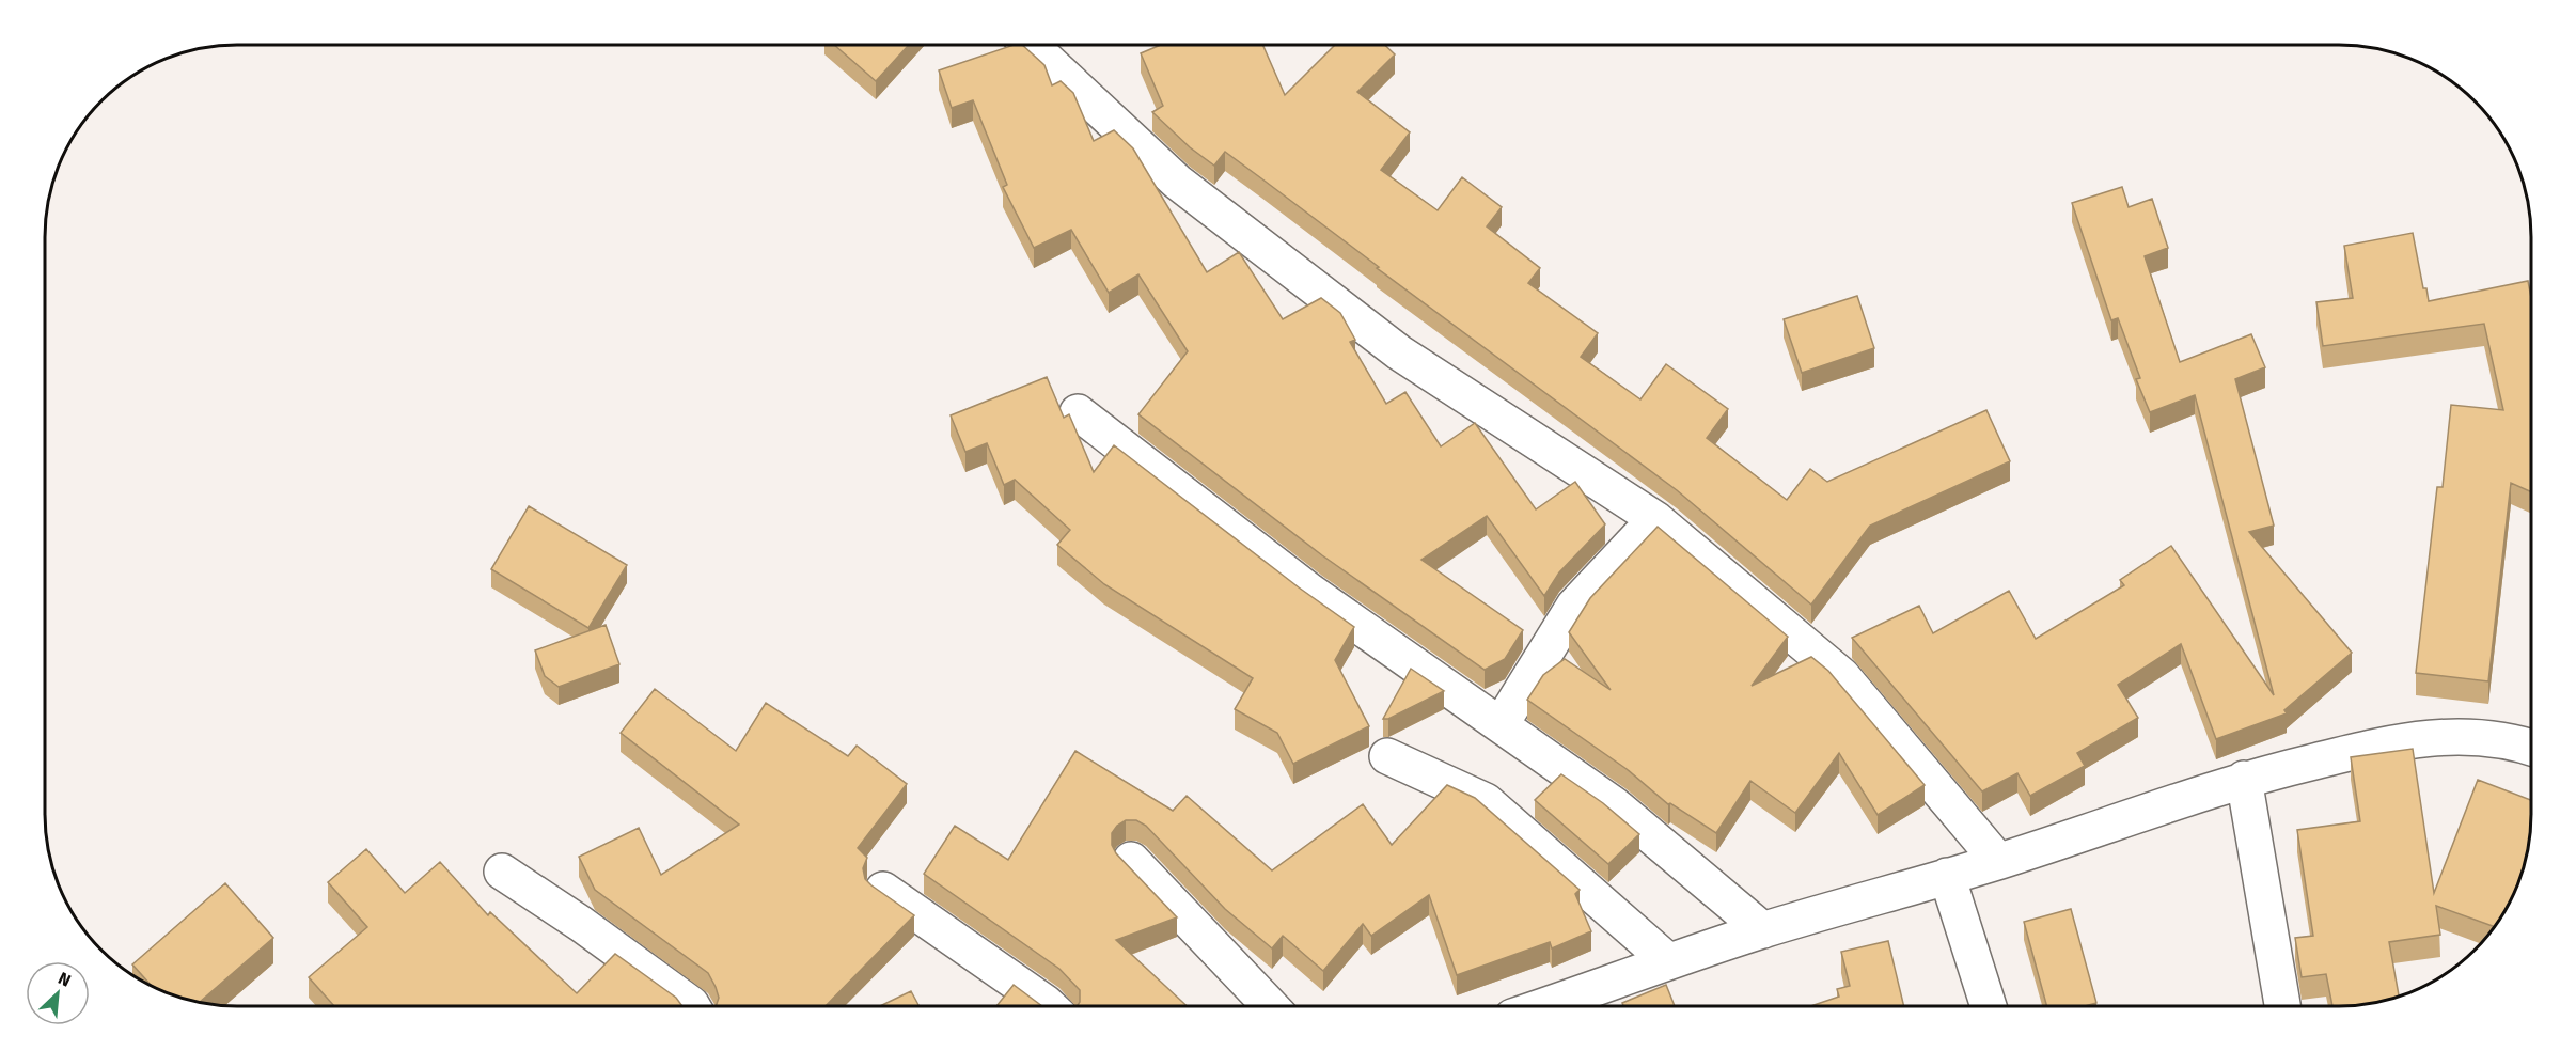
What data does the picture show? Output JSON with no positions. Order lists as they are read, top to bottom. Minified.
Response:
{"north":"top right"}
